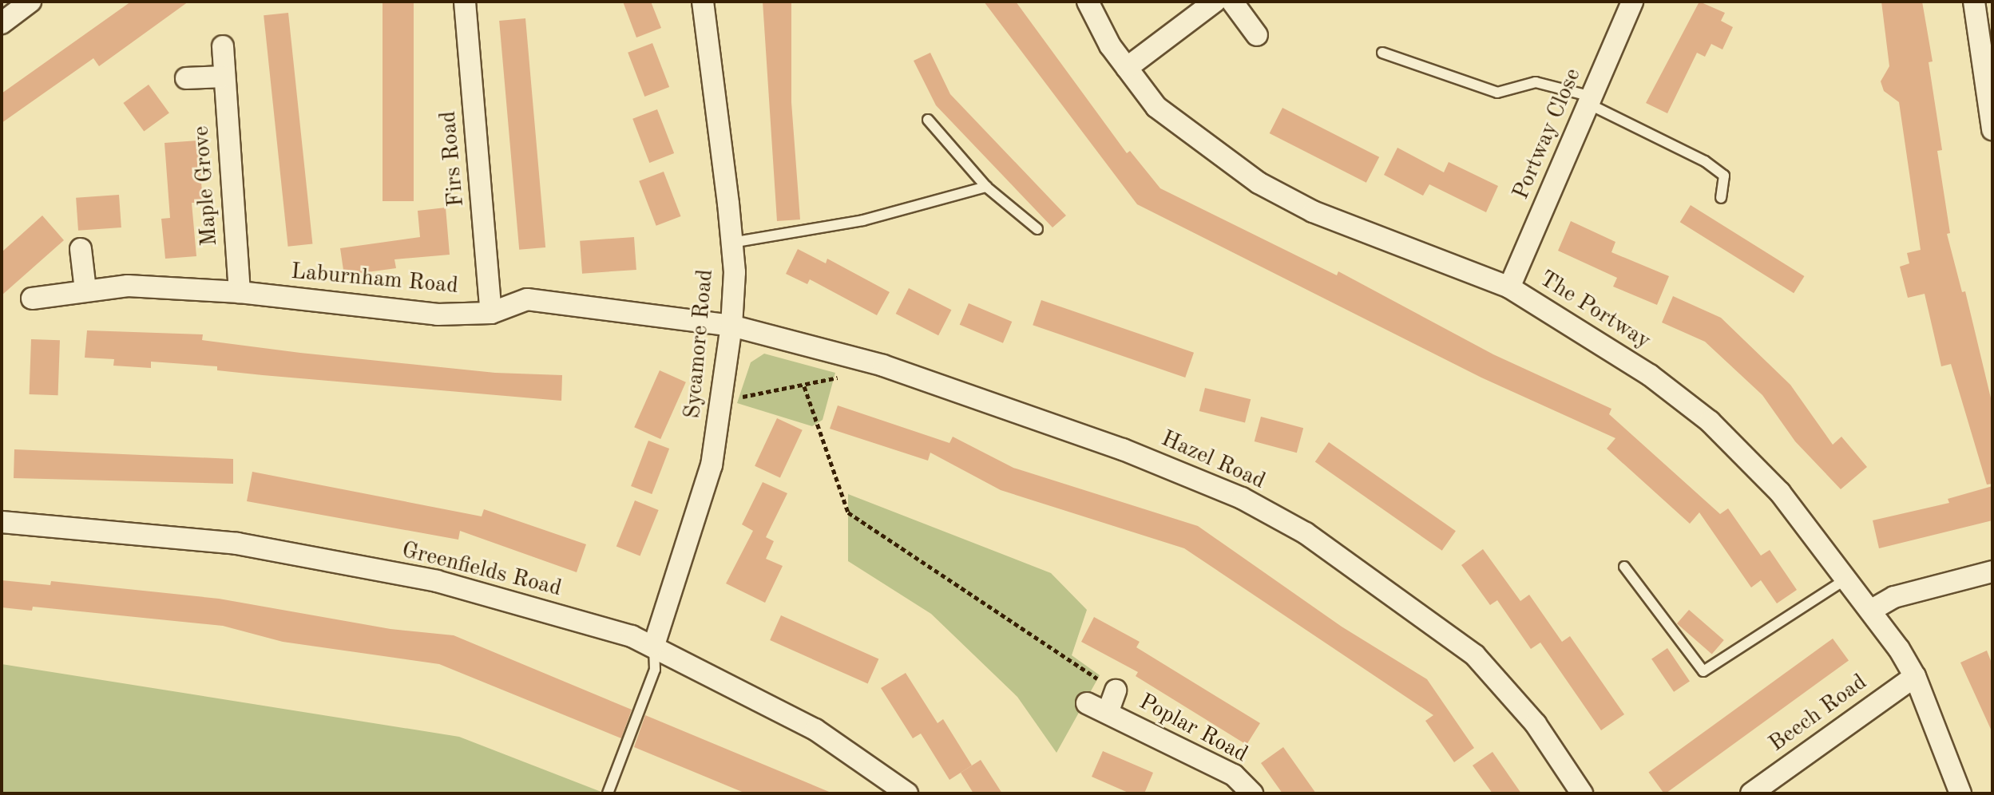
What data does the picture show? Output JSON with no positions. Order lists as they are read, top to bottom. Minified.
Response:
{"streets":{"street":["Portway Close","Firs Road","Maple Grove","Laburnham Road","The Portway","Sycamore Road","Hazel Road","Greenfields Road","Beech Road","Poplar Road"]},"crossings":[["Portway Close","The Portway"],["Firs Road","Laburnham Road"],["Maple Grove","Laburnham Road"],["Laburnham Road","Sycamore Road"],["Laburnham Road","Hazel Road"],["The Portway","Beech Road"],["Sycamore Road","Hazel Road"],["Sycamore Road","Greenfields Road"]]}
